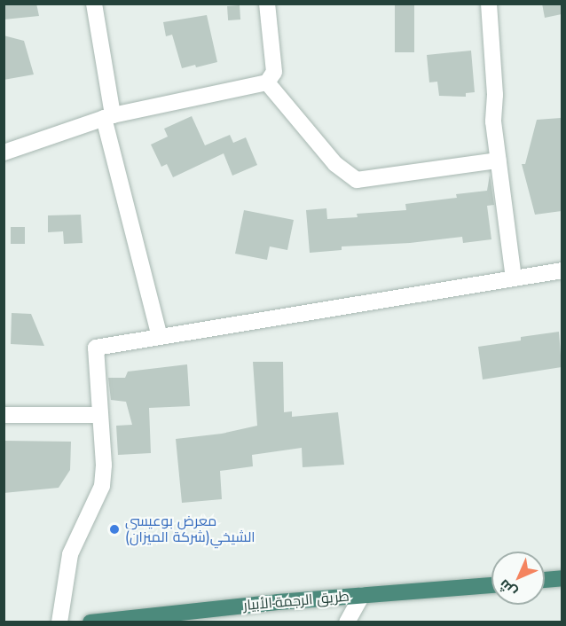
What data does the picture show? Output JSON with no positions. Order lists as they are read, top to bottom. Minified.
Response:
{"streets":{"highway":["طريق الرجمة-الأبيار"]},"places":["معرض بوعيسى الشيخي(شركة الميزان)"],"north":"bottom left"}
